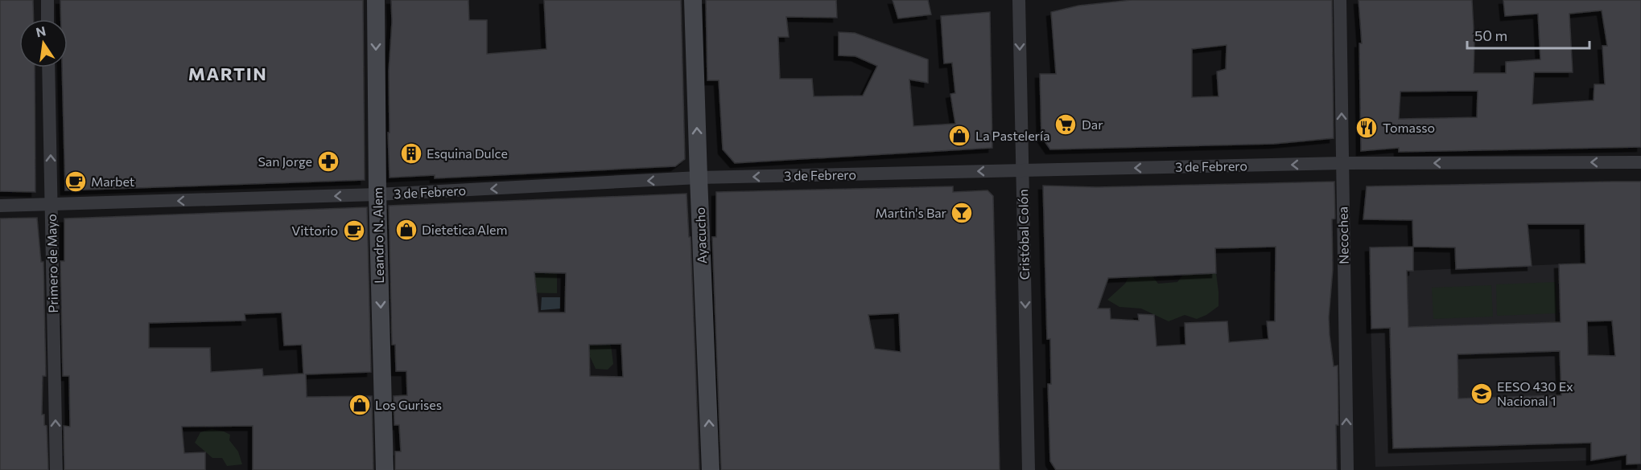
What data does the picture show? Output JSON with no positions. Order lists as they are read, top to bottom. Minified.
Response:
{"streets":{"main road":["Leandro N. Alem","Ayacucho"],"street":["3 de Febrero","Cristóbal Colón","Necochea","Primero de Mayo"]},"crossings":[["3 de Febrero","Cristóbal Colón"],["3 de Febrero","Leandro N. Alem"],["3 de Febrero","Ayacucho"],["3 de Febrero","Necochea"],["3 de Febrero","Primero de Mayo"]],"one_way":["3 de Febrero","Cristóbal Colón","Leandro N. Alem","Ayacucho","Necochea","Primero de Mayo"],"districts":["MARTIN"],"places":{"supermarket":["Dar"],"restaurant":["Tomasso"],"shop":["La Pastelería","Dietetica Alem","Los Gurises"],"building":["Esquina Dulce"],"pharmacy":["San Jorge"],"cafe":["Marbet","Vittorio"],"bar":["Martin's Bar"],"school or university":["EESO 430 Ex Nacional 1"]},"scale_bar":"50 m","north":"top"}
